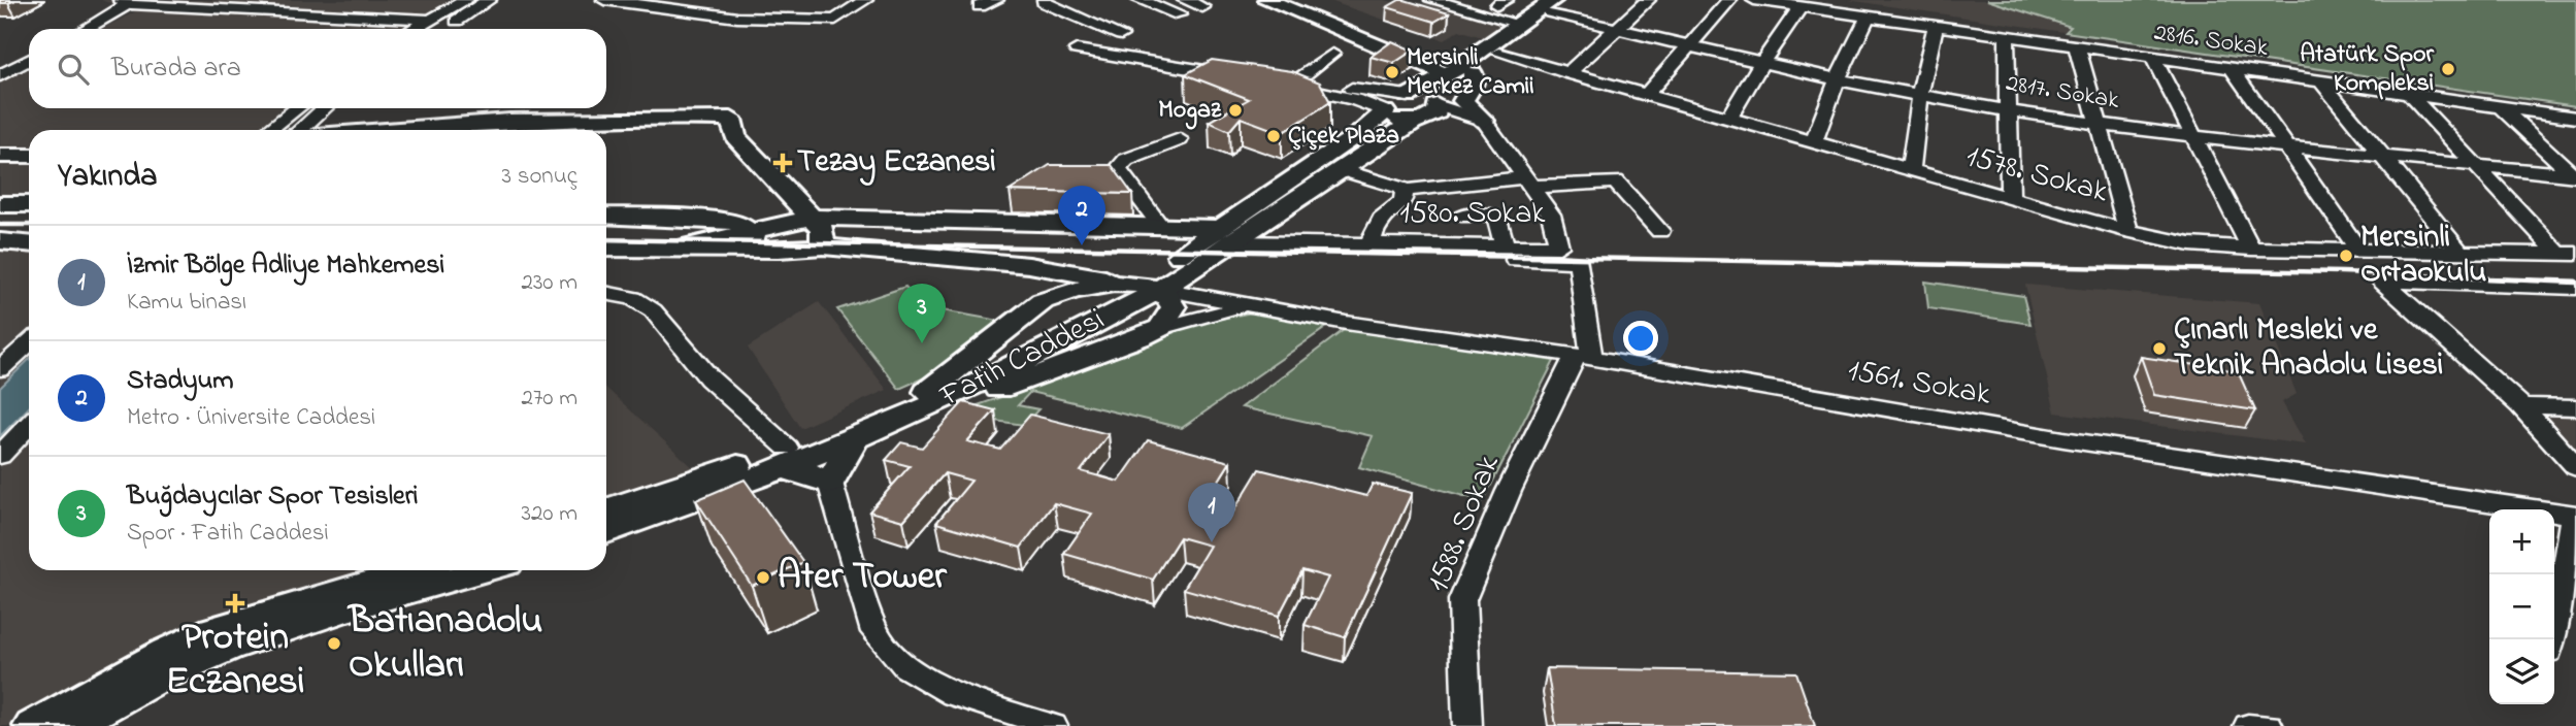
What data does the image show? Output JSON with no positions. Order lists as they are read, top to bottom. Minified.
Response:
{"streets":{"main road":["Fatih Caddesi"],"street":["2816. Sokak","2817. Sokak","1578. Sokak","1580. Sokak","1561. Sokak","1588. Sokak"]},"crossings":[["1580. Sokak","Fatih Caddesi"],["Fatih Caddesi","1561. Sokak"],["1561. Sokak","1588. Sokak"]],"places":{"other":["Atatürk Spor Kompleksi","Mersinli Merkez Camii","Mogaz","Çiçek Plaza","Mersinli Ortaokulu","Çınarlı Mesleki ve Teknik Anadolu Lisesi","Ater Tower","Batıanadolu Okulları"],"health":["Tezay Eczanesi","Protein Eczanesi"]},"page":{"search":"Burada ara","heading":["Yakında","3 sonuç"],"pins":["2","3","1"],"list":[{"mark":"1","name":"İzmir Bölge Adliye Mahkemesi","note":"Kamu binası","value":"230 m"},{"mark":"2","name":"Stadyum","note":"Metro · Üniversite Caddesi","value":"270 m"},{"mark":"3","name":"Buğdaycılar Spor Tesisleri","note":"Spor · Fatih Caddesi","value":"320 m"}],"map_buttons":["+","−"]}}
